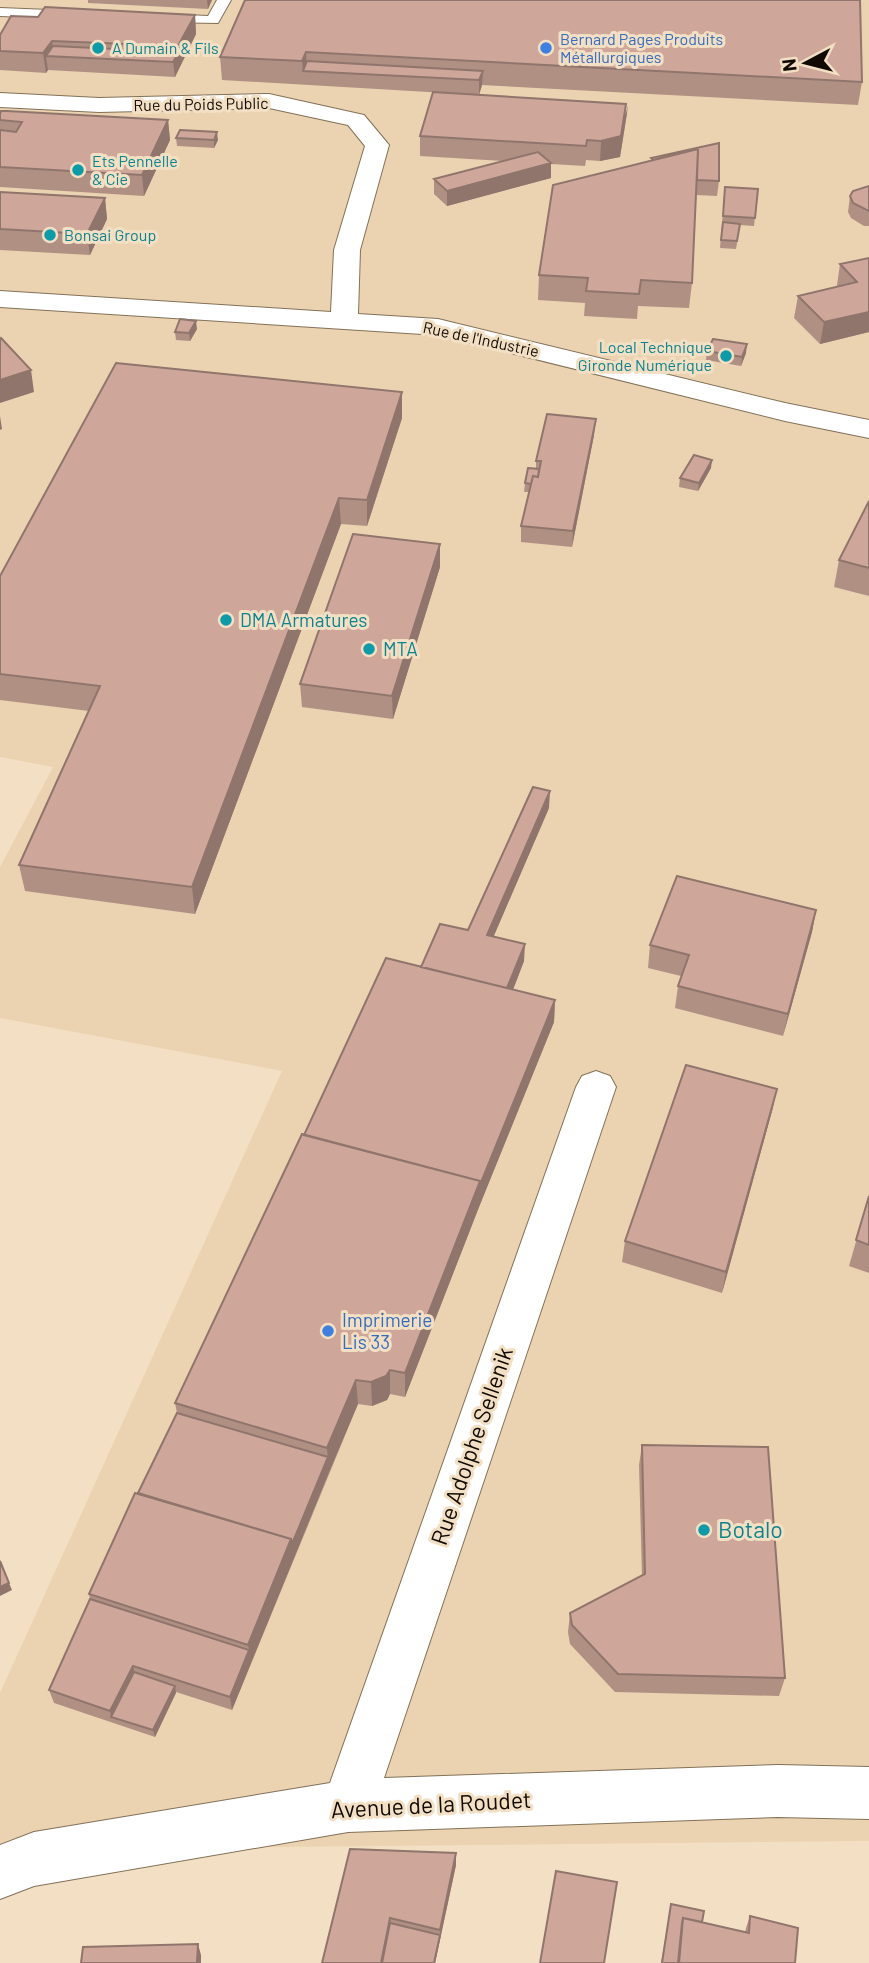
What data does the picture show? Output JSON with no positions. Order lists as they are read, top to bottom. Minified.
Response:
{"streets":{"street":["Rue du Poids Public","Rue de l'Industrie","Rue Adolphe Sellenik","Avenue de la Roudet"]},"crossings":[["Rue du Poids Public","Rue de l'Industrie"],["Rue Adolphe Sellenik","Avenue de la Roudet"]],"places":["A Dumain & Fils","Bernard Pages Produits Métallurgiques","Ets Pennelle & Cie","Bonsai Group","Local Technique Gironde Numérique","DMA Armatures","MTA","Imprimerie Lis 33","Botalo"],"north":"left"}
